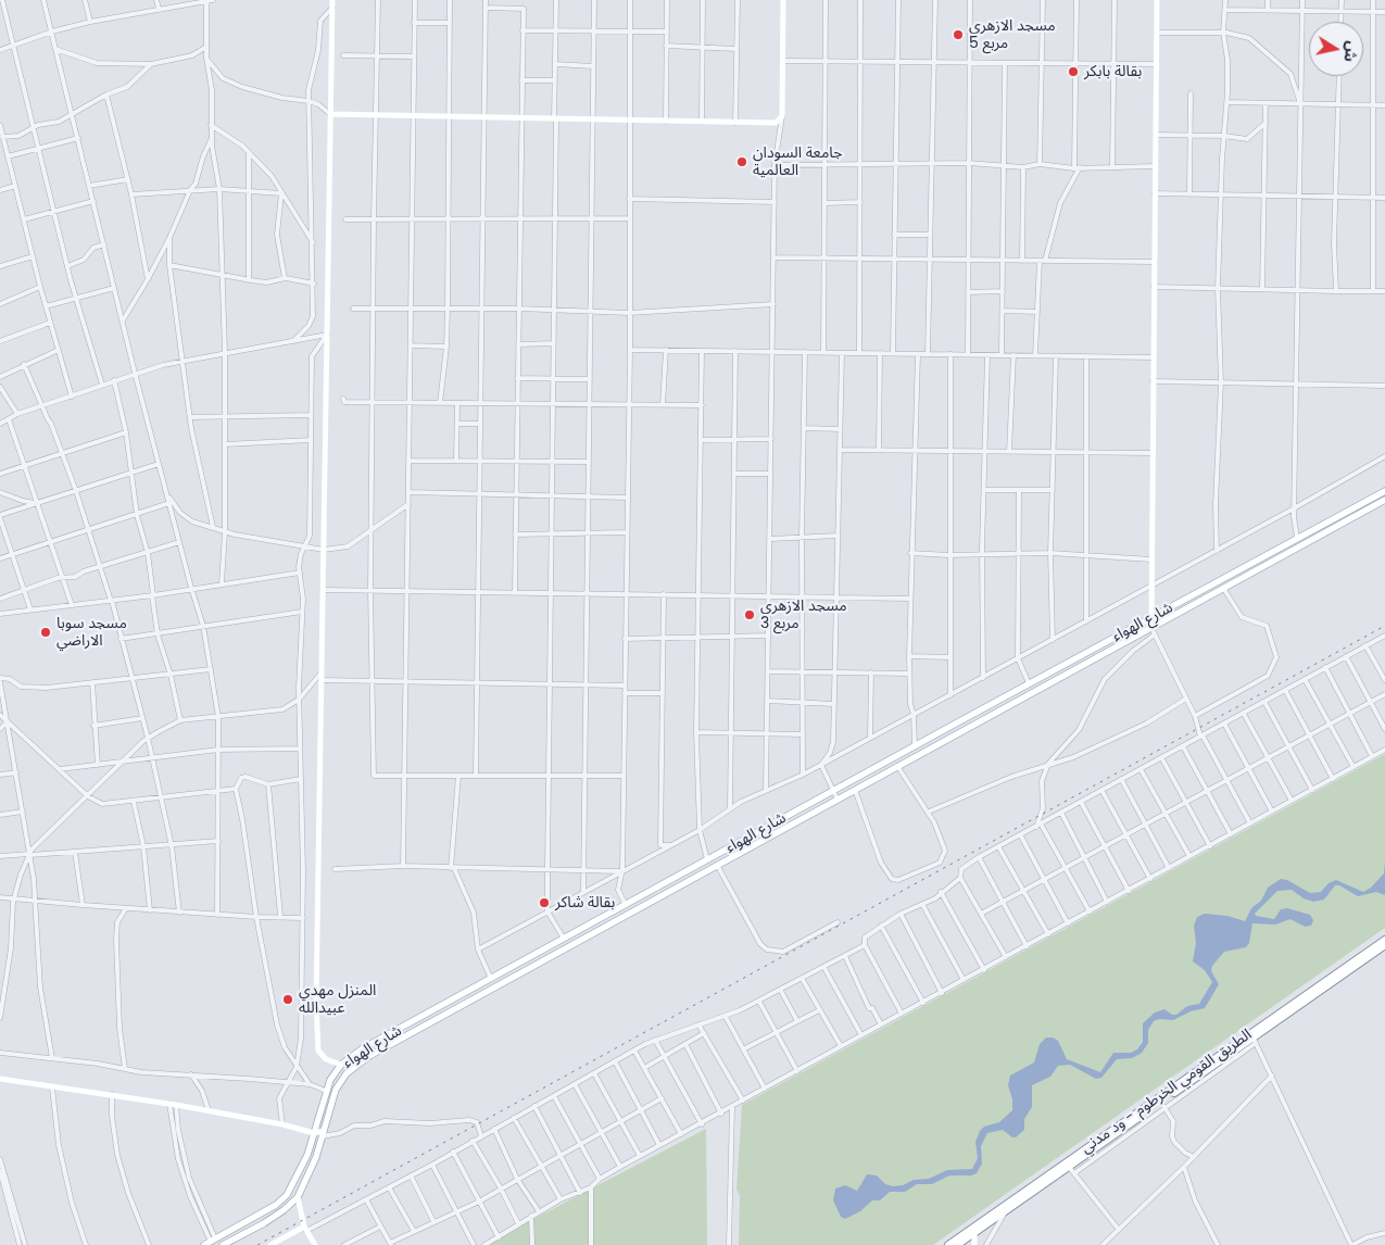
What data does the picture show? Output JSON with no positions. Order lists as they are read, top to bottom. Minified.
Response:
{"streets":{"highway":["الطريق القومي الخرطوم - ود مدني"],"main road":["شارع الهواء"]},"places":["مسجد الازهري مربع 5","بقالة بابكر","جامعة السودان العالمية","مسجد الازهري مربع 3","مسجد سوبا الاراضي","بقالة شاكر","المنزل مهدي عبيدالله"],"north":"right"}
